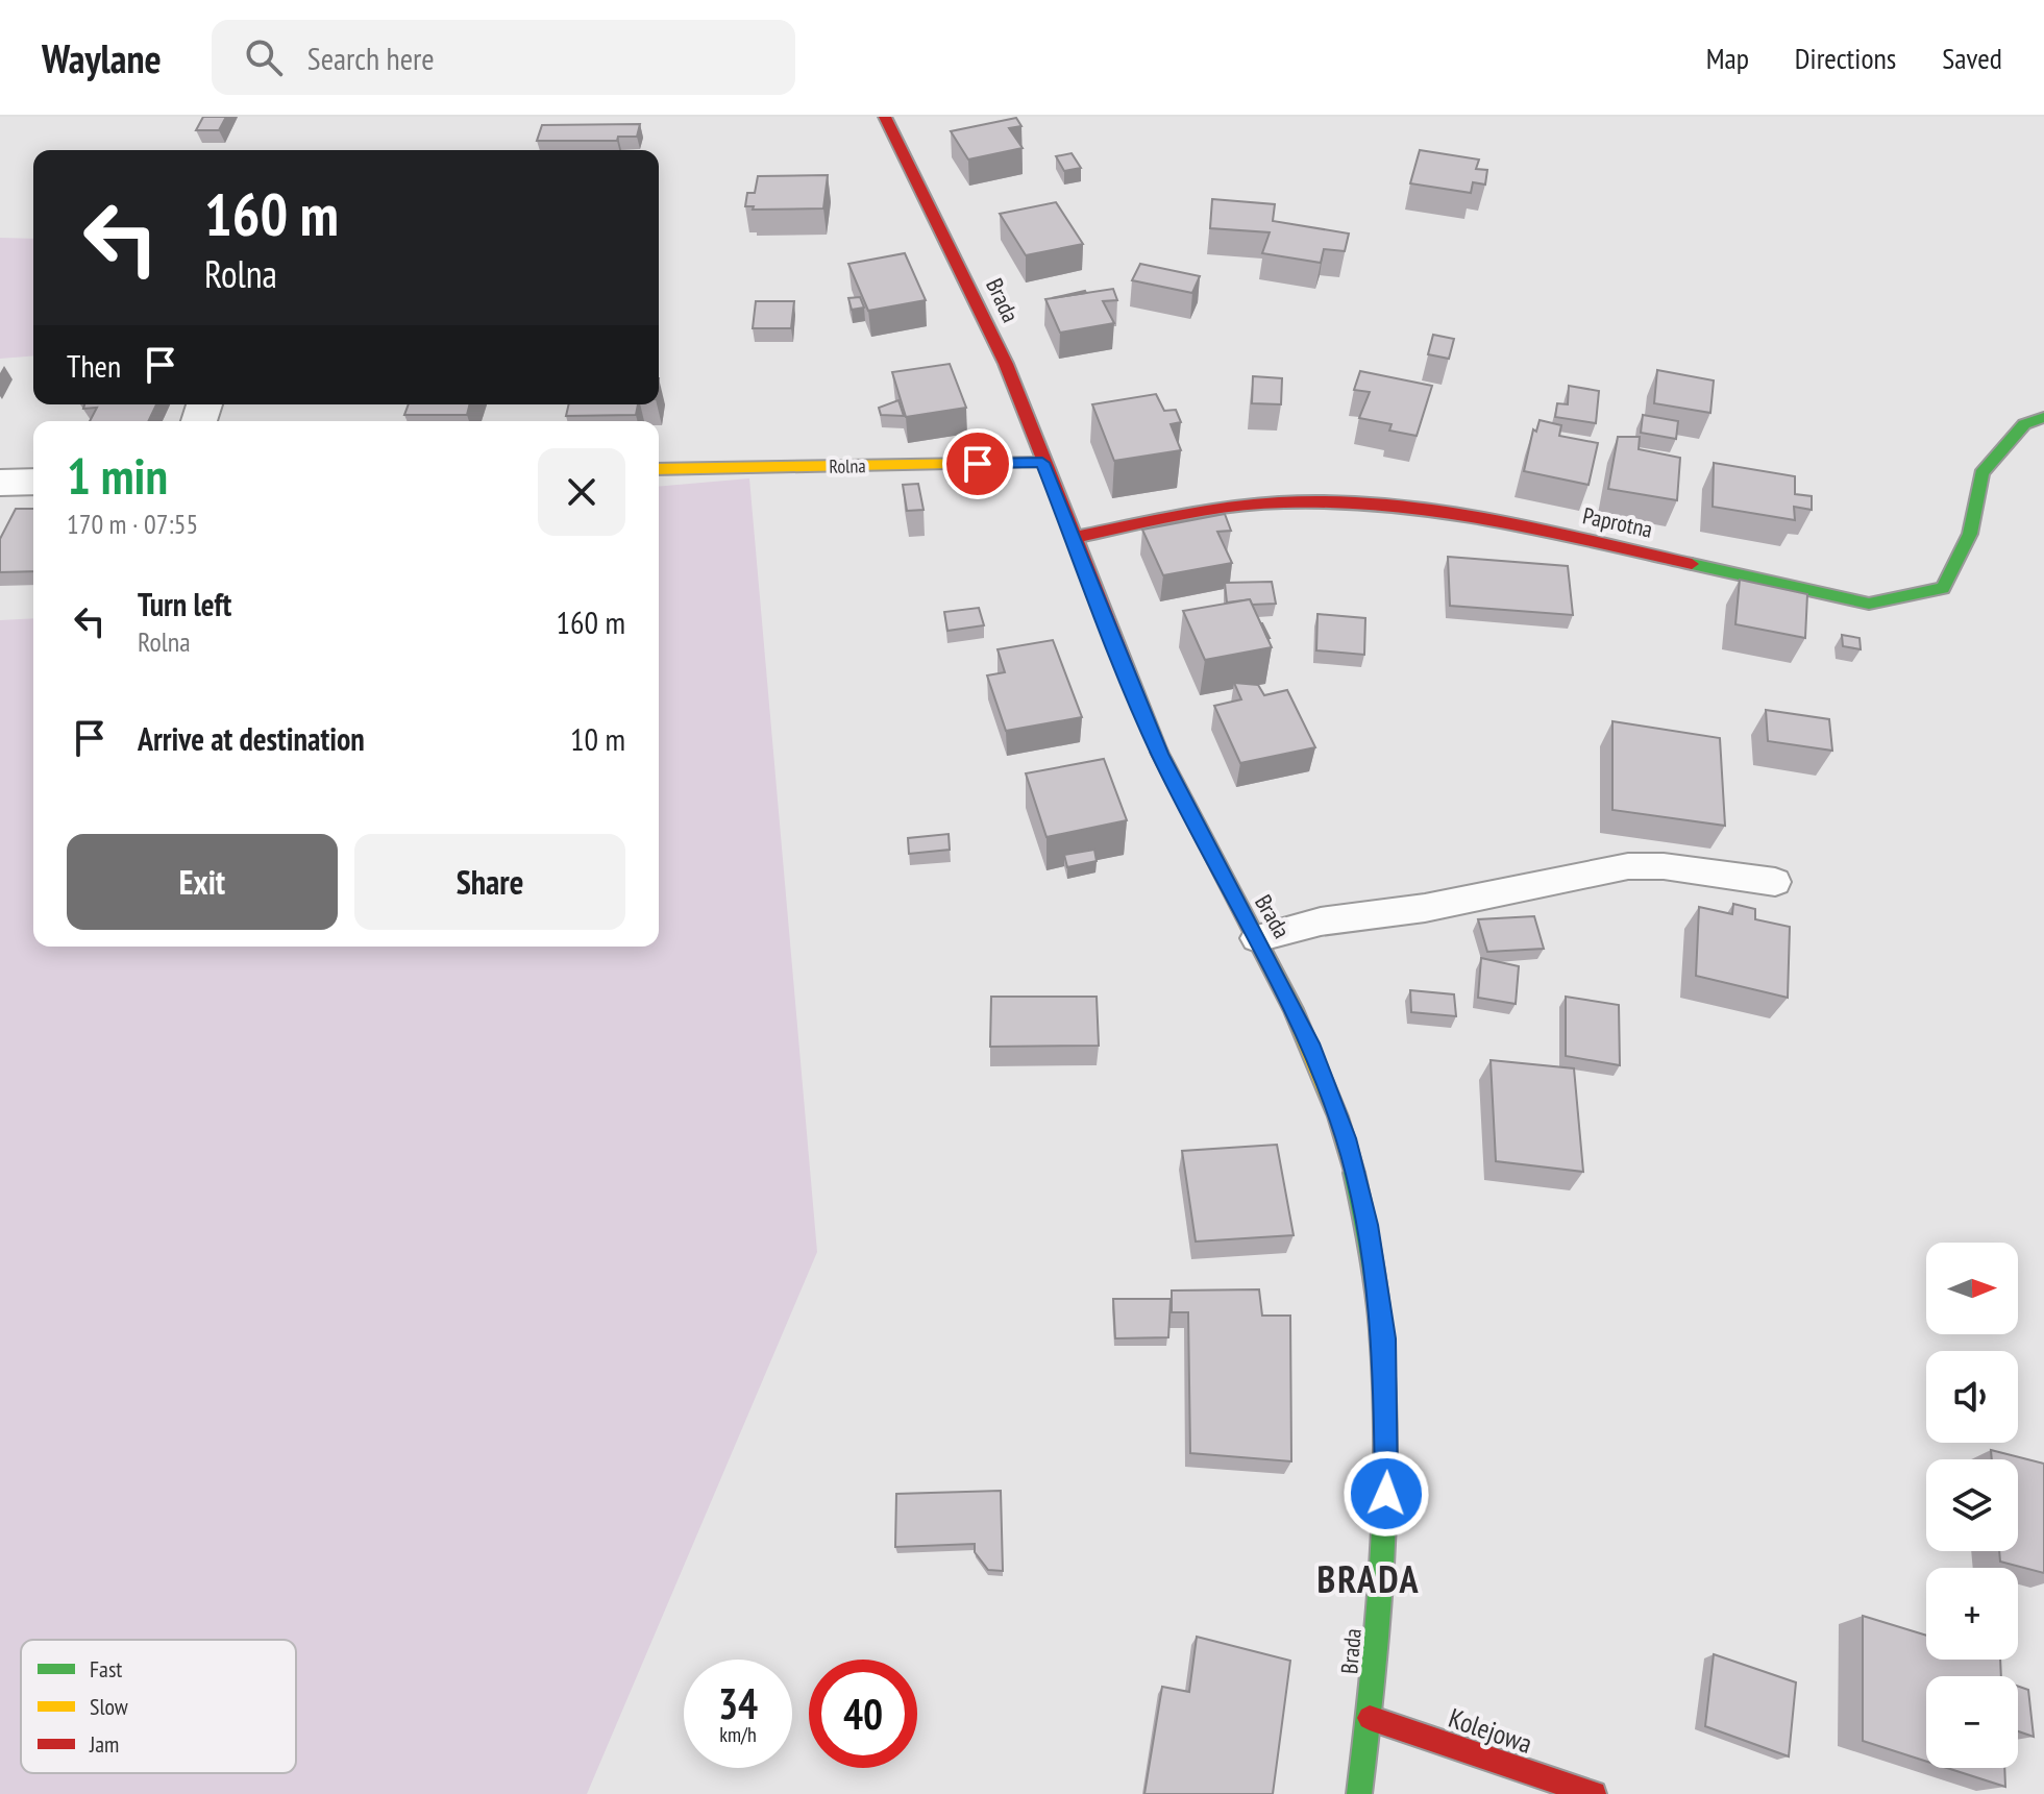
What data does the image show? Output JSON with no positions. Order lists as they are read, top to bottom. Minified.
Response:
{"streets":{"street":["Brada","Rolna","Paprotna","Kolejowa"]},"crossings":[["Brada","Rolna"],["Brada","Paprotna"],["Brada","Kolejowa"]],"districts":["BRADA"],"legend":["Fast","Slow","Jam"],"north":"right","page":{"header":"Waylane","search":"Search here","nav":["Map","Directions","Saved"],"turn":["160 m","Rolna"],"then":"Then","heading":["1 min","170 m · 07:55"],"list":[{"name":"Turn left","note":"Rolna","value":"160 m"},{"name":"Arrive at destination","value":"10 m"}],"buttons":["Exit","Share"],"map_buttons":["+","−"],"speed":"34 km/h","limit":"40"}}
